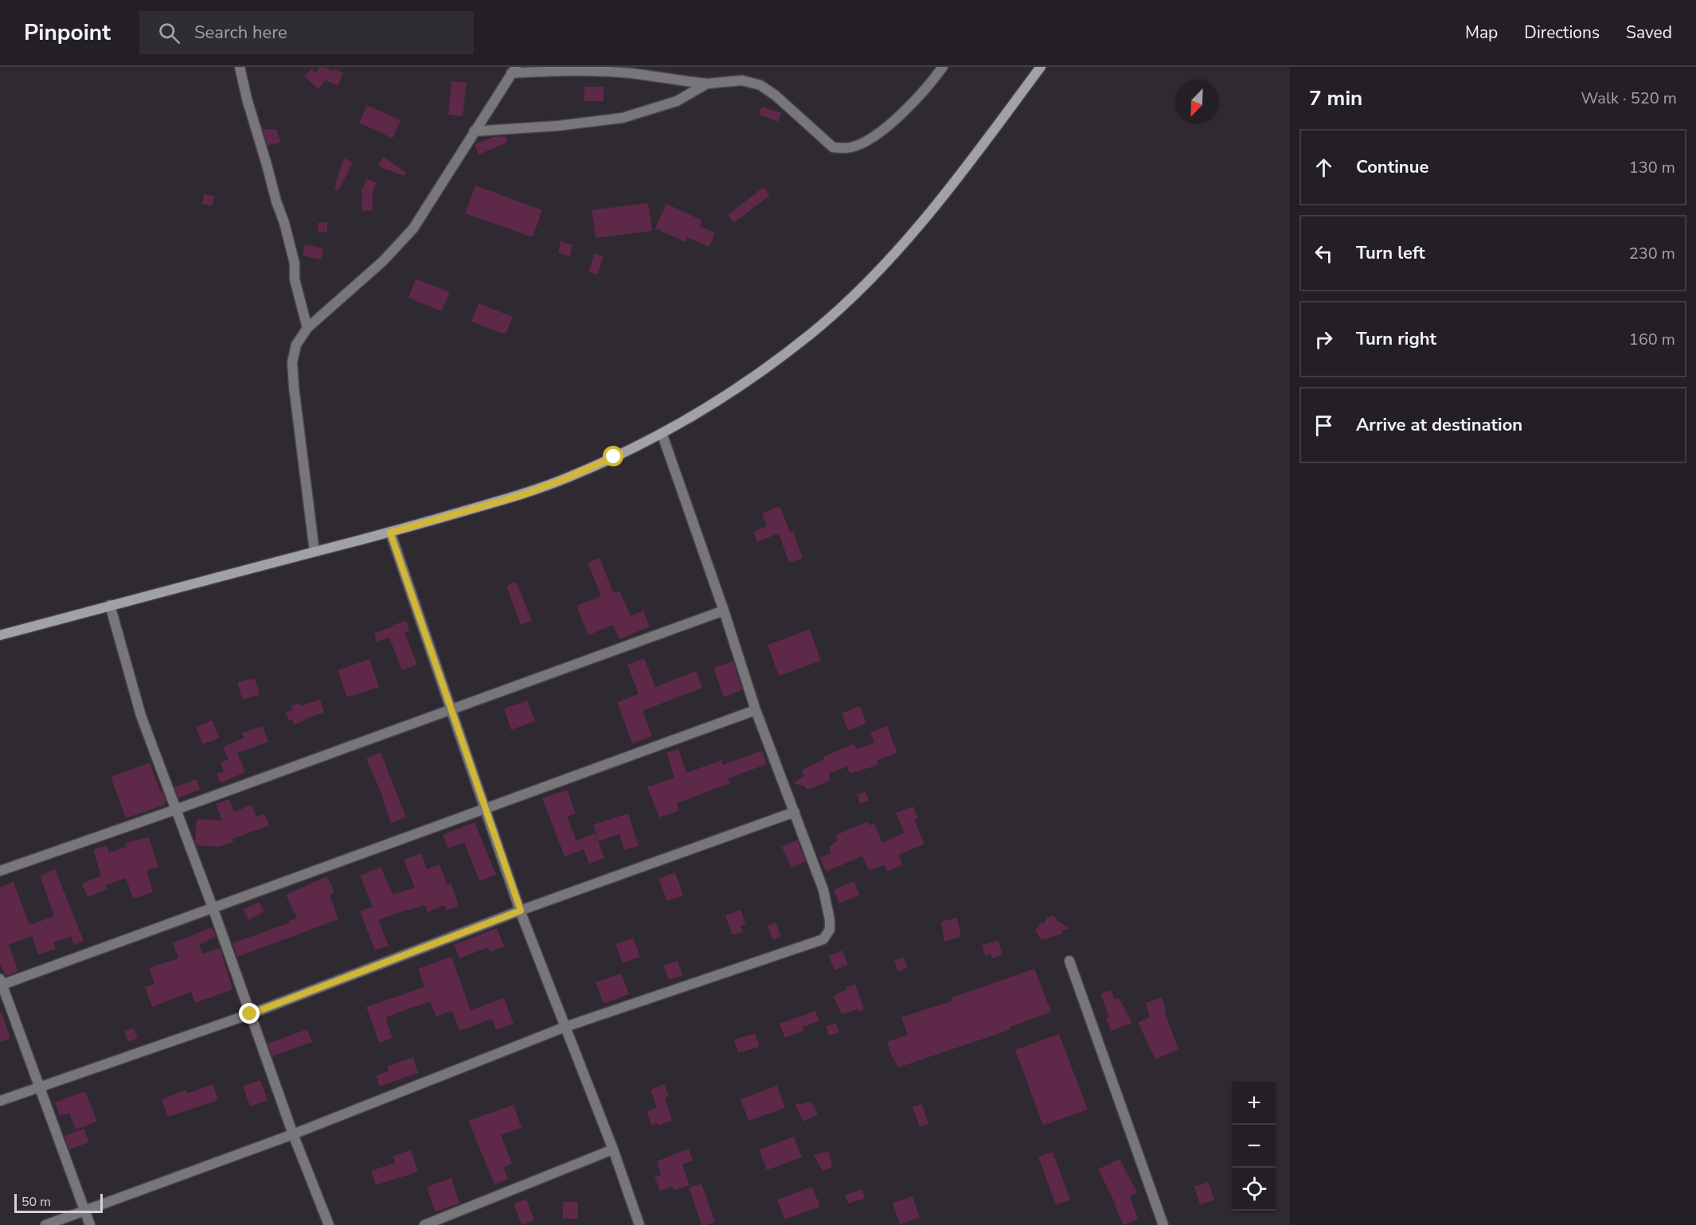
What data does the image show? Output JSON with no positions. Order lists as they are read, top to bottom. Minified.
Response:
{"scale_bar":"50 m","north":"bottom left","page":{"header":"Pinpoint","search":"Search here","nav":["Map","Directions","Saved"],"heading":["7 min","Walk · 520 m"],"list":[["Continue","130 m"],["Turn left","230 m"],["Turn right","160 m"],"Arrive at destination"],"map_buttons":["+","−"],"scale":"50 m"}}
